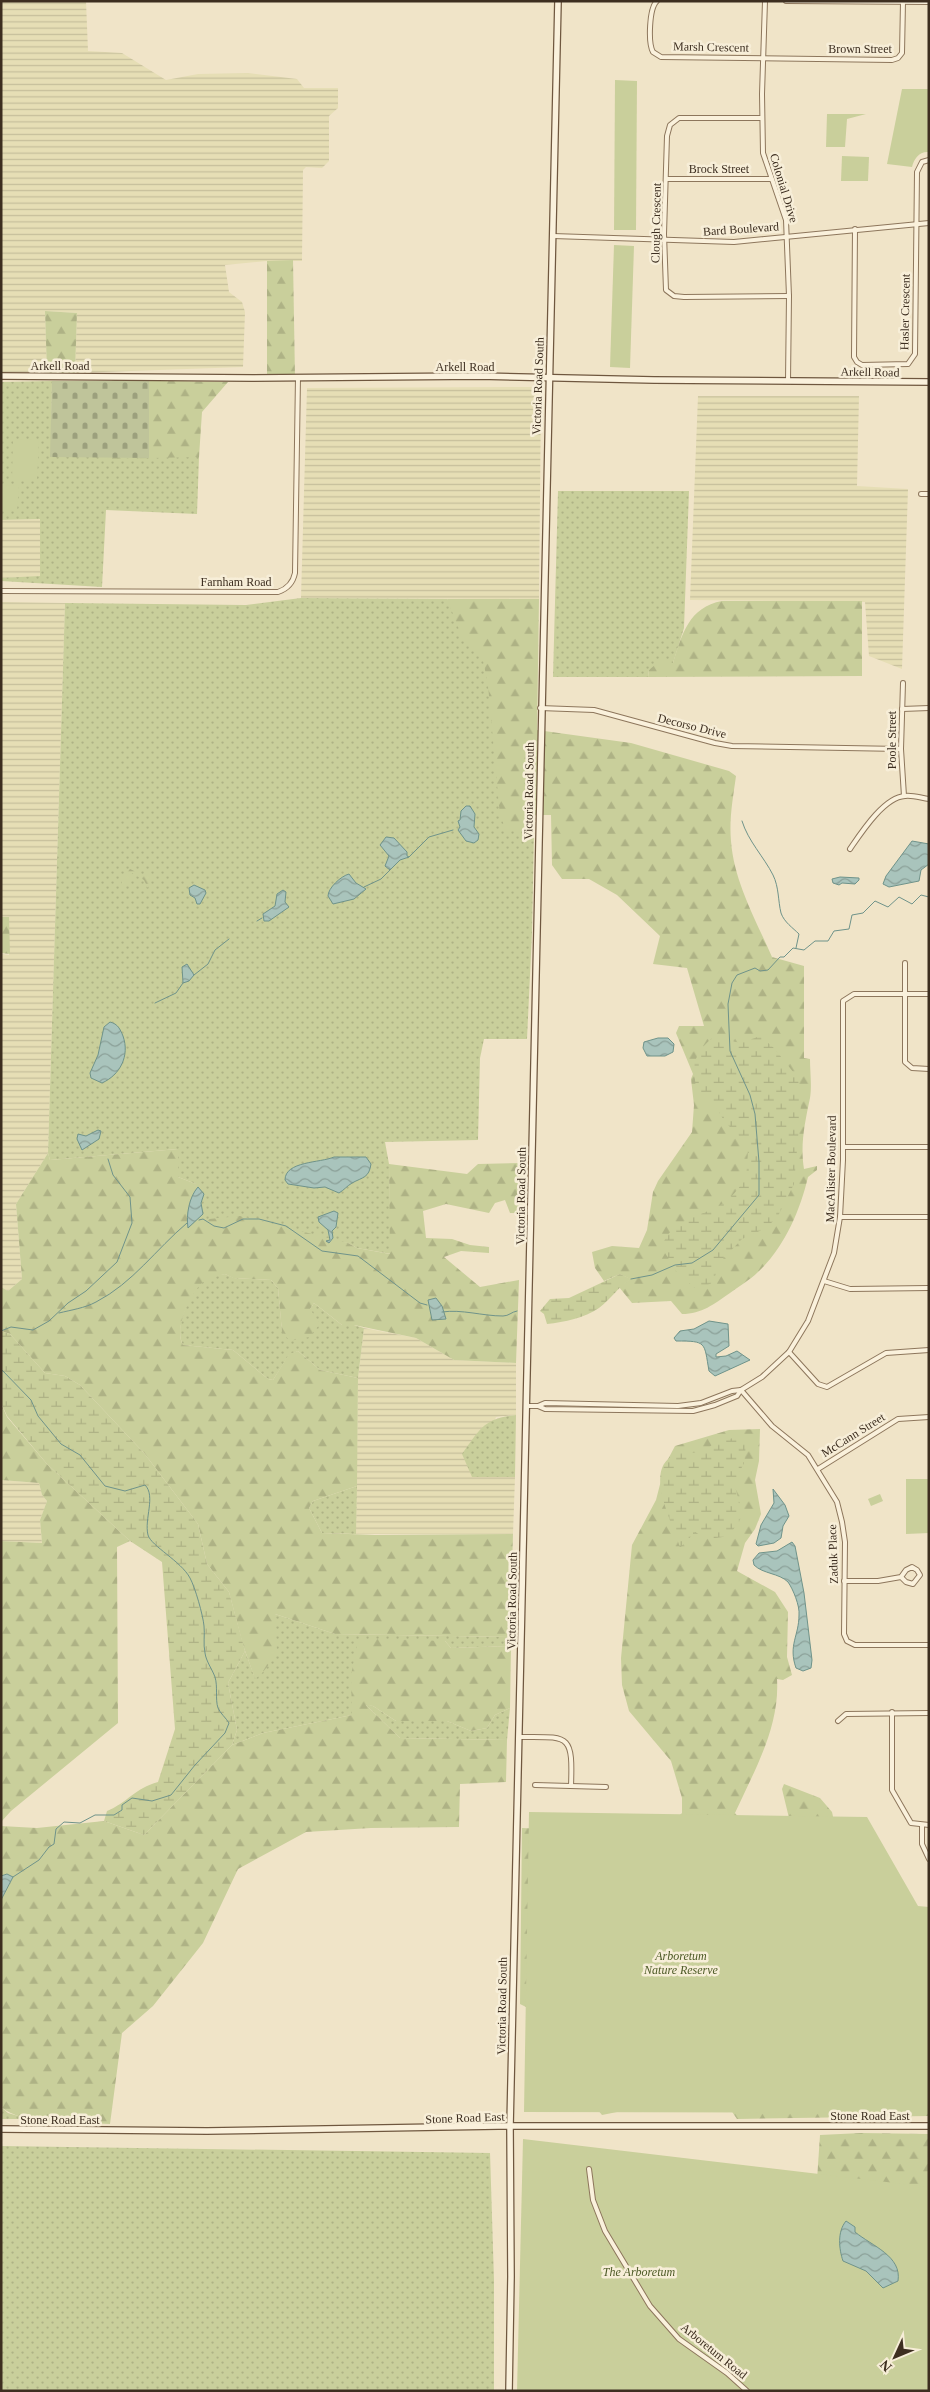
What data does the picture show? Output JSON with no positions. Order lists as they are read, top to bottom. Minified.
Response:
{"streets":{"main road":["Arkell Road","Victoria Road South","Stone Road East"],"street":["Marsh Crescent","Brown Street","Brock Street","Colonial Drive","Clough Crescent","Bard Boulevard","Hasler Crescent","Farnham Road","Decorso Drive","Poole Street","MacAlister Boulevard","McCann Street","Zaduk Place","Arboretum Road"]},"crossings":[["Marsh Crescent","Brown Street"],["Marsh Crescent","Colonial Drive"],["Brown Street","Colonial Drive"],["Brock Street","Colonial Drive"],["Brock Street","Clough Crescent"],["Colonial Drive","Clough Crescent"],["Colonial Drive","Bard Boulevard"],["Colonial Drive","Arkell Road"],["Clough Crescent","Bard Boulevard"],["Bard Boulevard","Hasler Crescent"],["Bard Boulevard","Victoria Road South"],["Arkell Road","Victoria Road South"],["Arkell Road","Farnham Road"],["Victoria Road South","Decorso Drive"],["Victoria Road South","MacAlister Boulevard"],["Victoria Road South","Stone Road East"],["Decorso Drive","Poole Street"],["MacAlister Boulevard","Zaduk Place"],["McCann Street","Zaduk Place"]],"parks":["Arboretum Nature Reserve","The Arboretum"],"north":"bottom left"}
